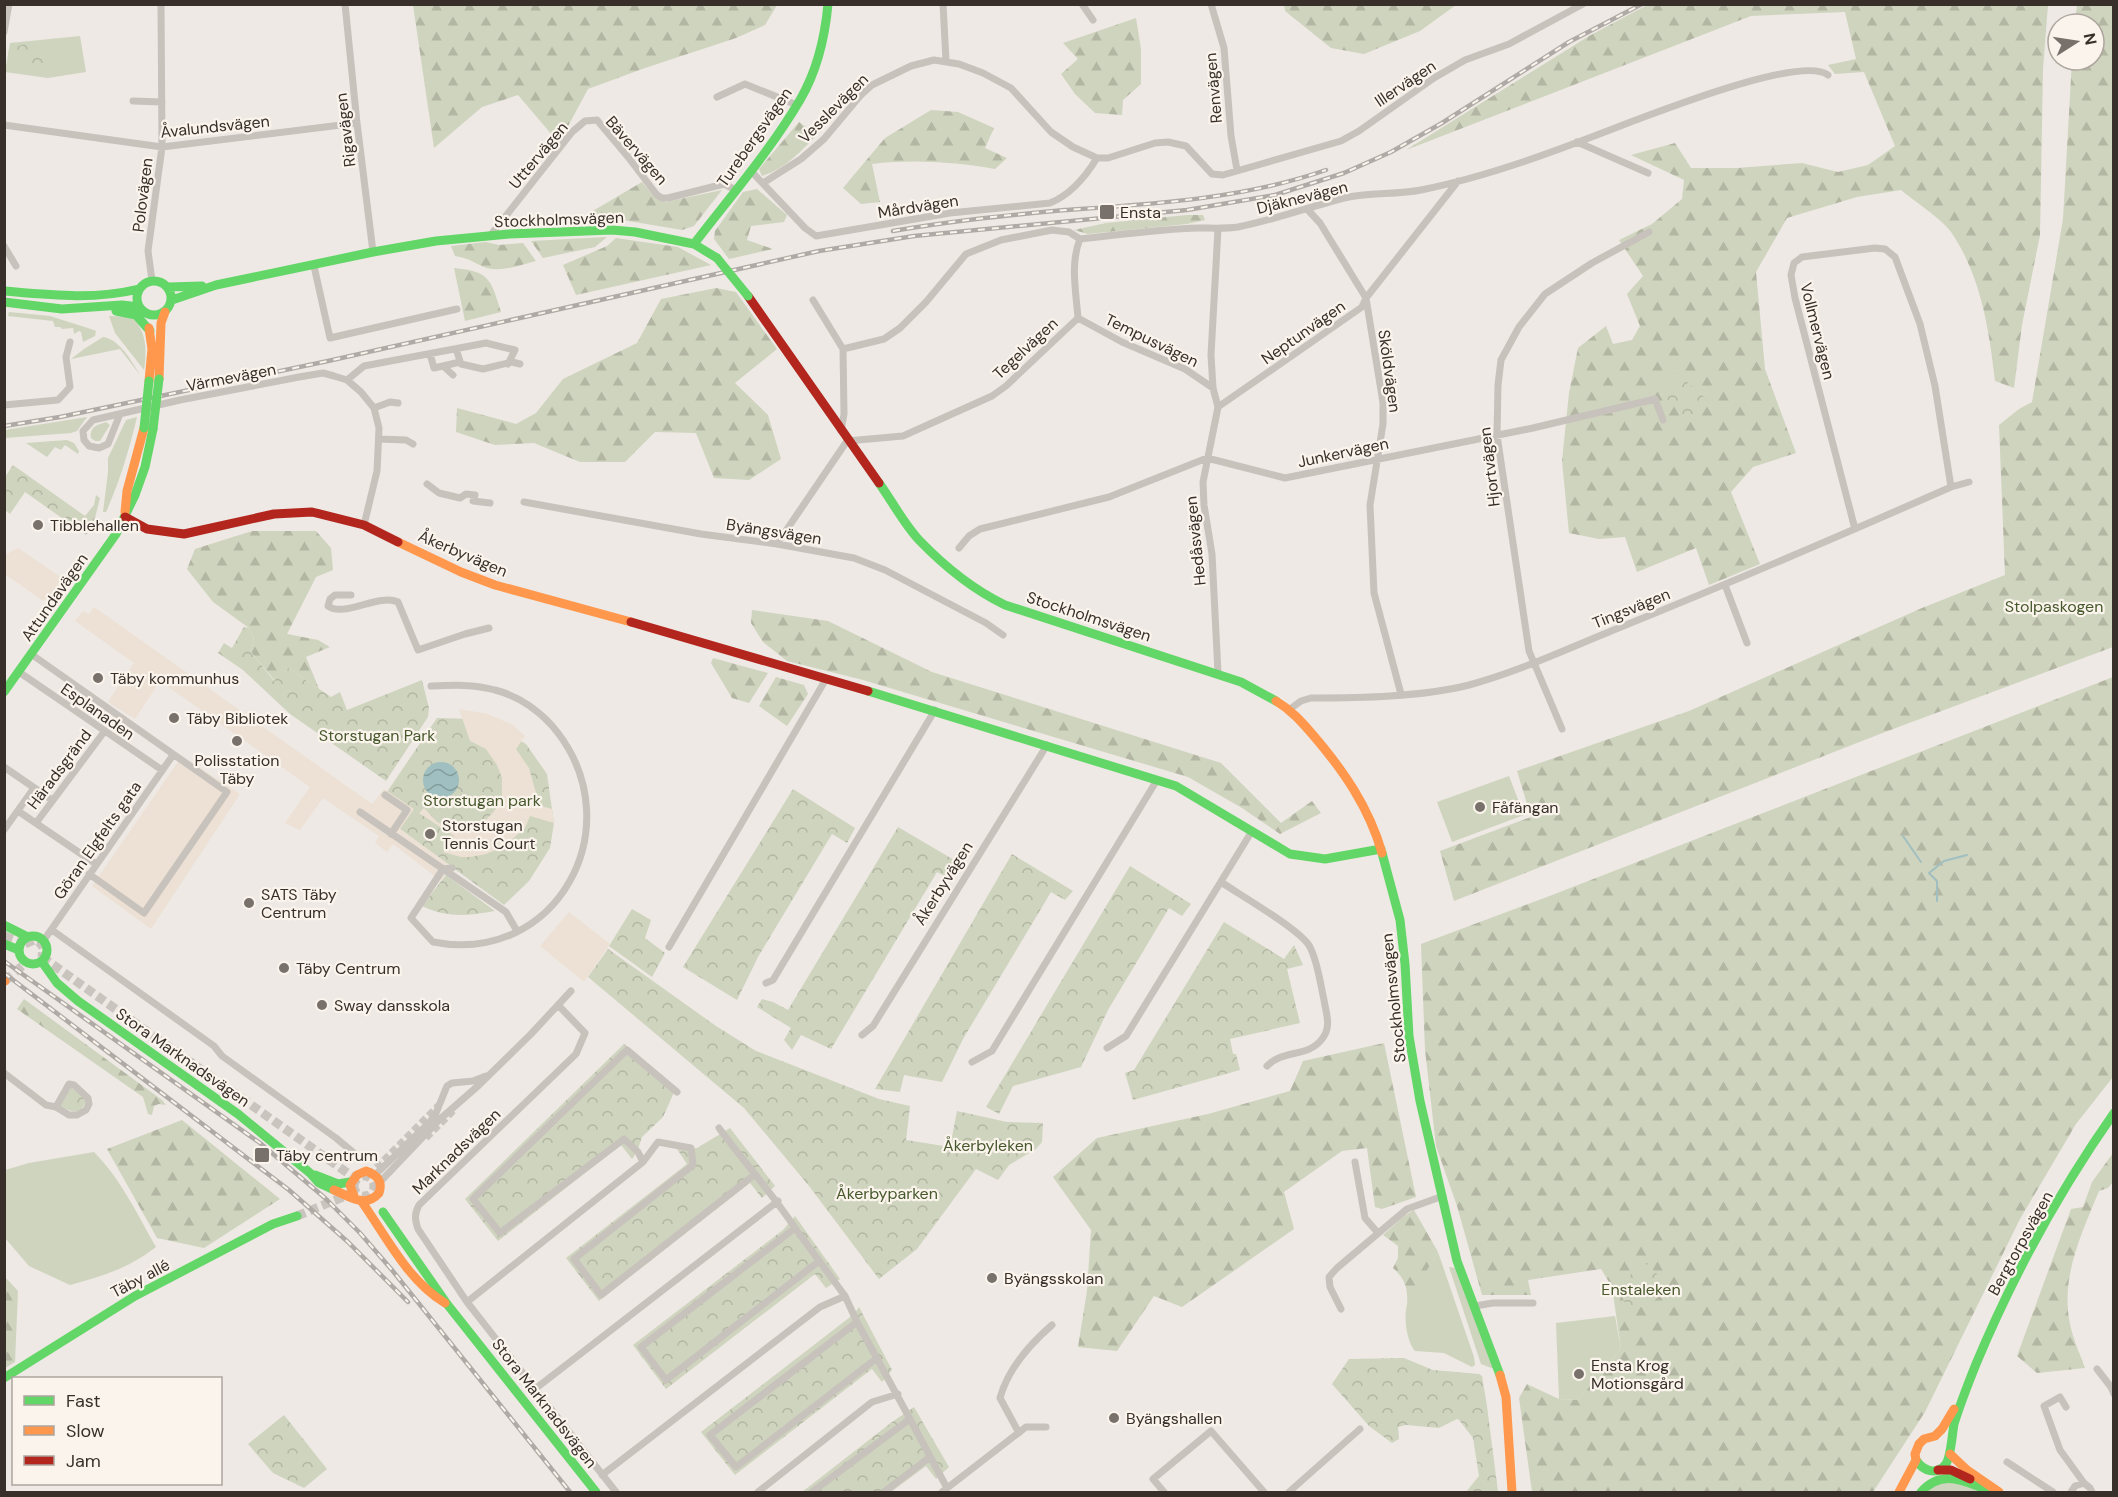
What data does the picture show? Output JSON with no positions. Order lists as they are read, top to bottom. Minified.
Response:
{"streets":{"street":["Illervägen","Renvägen","Vesslevägen","Åvalundsvägen","Rigavägen","Turebergsvägen","Bävervägen","Uttervägen","Polovägen","Djäknevägen","Mårdvägen","Stockholmsvägen","Vollmervägen","Neptunvägen","Tempusvägen","Tegelvägen","Sköldvägen","Värmevägen","Junkervägen","Hjortvägen","Byängsvägen","Hedåsvägen","Åkerbyvägen","Attundavägen","Tingsvägen","Esplanaden","Häradsgränd","Göran Elgfelts gata","Stora Marknadsvägen","Marknadsvägen","Bergtorpsvägen","Täby allé"]},"crossings":[["Illervägen","Renvägen"],["Vesslevägen","Mårdvägen"],["Åvalundsvägen","Rigavägen"],["Åvalundsvägen","Polovägen"],["Rigavägen","Stockholmsvägen"],["Turebergsvägen","Bävervägen"],["Turebergsvägen","Mårdvägen"],["Turebergsvägen","Stockholmsvägen"],["Bävervägen","Uttervägen"],["Uttervägen","Stockholmsvägen"],["Polovägen","Stockholmsvägen"],["Polovägen","Attundavägen"],["Djäknevägen","Neptunvägen"],["Djäknevägen","Tegelvägen"],["Djäknevägen","Sköldvägen"],["Djäknevägen","Hedåsvägen"],["Stockholmsvägen","Tegelvägen"],["Stockholmsvägen","Hedåsvägen"],["Stockholmsvägen","Åkerbyvägen"],["Stockholmsvägen","Attundavägen"],["Stockholmsvägen","Tingsvägen"],["Vollmervägen","Tingsvägen"],["Neptunvägen","Sköldvägen"],["Neptunvägen","Hedåsvägen"],["Tempusvägen","Tegelvägen"],["Tempusvägen","Hedåsvägen"],["Sköldvägen","Junkervägen"],["Sköldvägen","Tingsvägen"],["Junkervägen","Hjortvägen"],["Junkervägen","Hedåsvägen"],["Hjortvägen","Tingsvägen"],["Åkerbyvägen","Attundavägen"],["Attundavägen","Esplanaden"],["Esplanaden","Häradsgränd"],["Esplanaden","Göran Elgfelts gata"],["Göran Elgfelts gata","Stora Marknadsvägen"]],"parks":["Stolpaskogen","Storstugan Park","Storstugan park","Åkerbyleken","Åkerbyparken","Enstaleken"],"places":{"transit":["Ensta","Täby centrum"],"other":["Tibblehallen","Täby kommunhus","Täby Bibliotek","Polisstation Täby","Fåfängan","Storstugan Tennis Court","SATS Täby Centrum","Täby Centrum","Sway dansskola","Byängsskolan","Ensta Krog Motionsgård","Byängshallen"]},"legend":["Fast","Slow","Jam"],"north":"right"}
